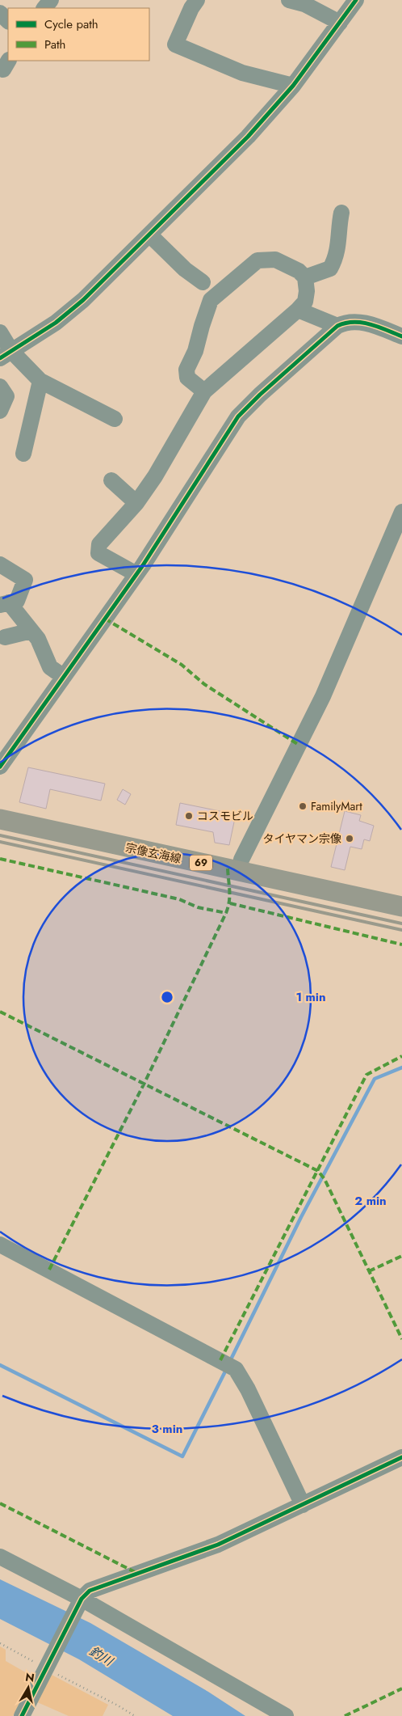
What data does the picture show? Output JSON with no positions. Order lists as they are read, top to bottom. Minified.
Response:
{"streets":{"main road":["宗像玄海線","69"]},"water":["釣川"],"places":["FamilyMart","コスモビル","タイヤマン宗像"],"legend":["Cycle path","Path"],"north":"top","rings":["1 min","2 min","3 min"]}
